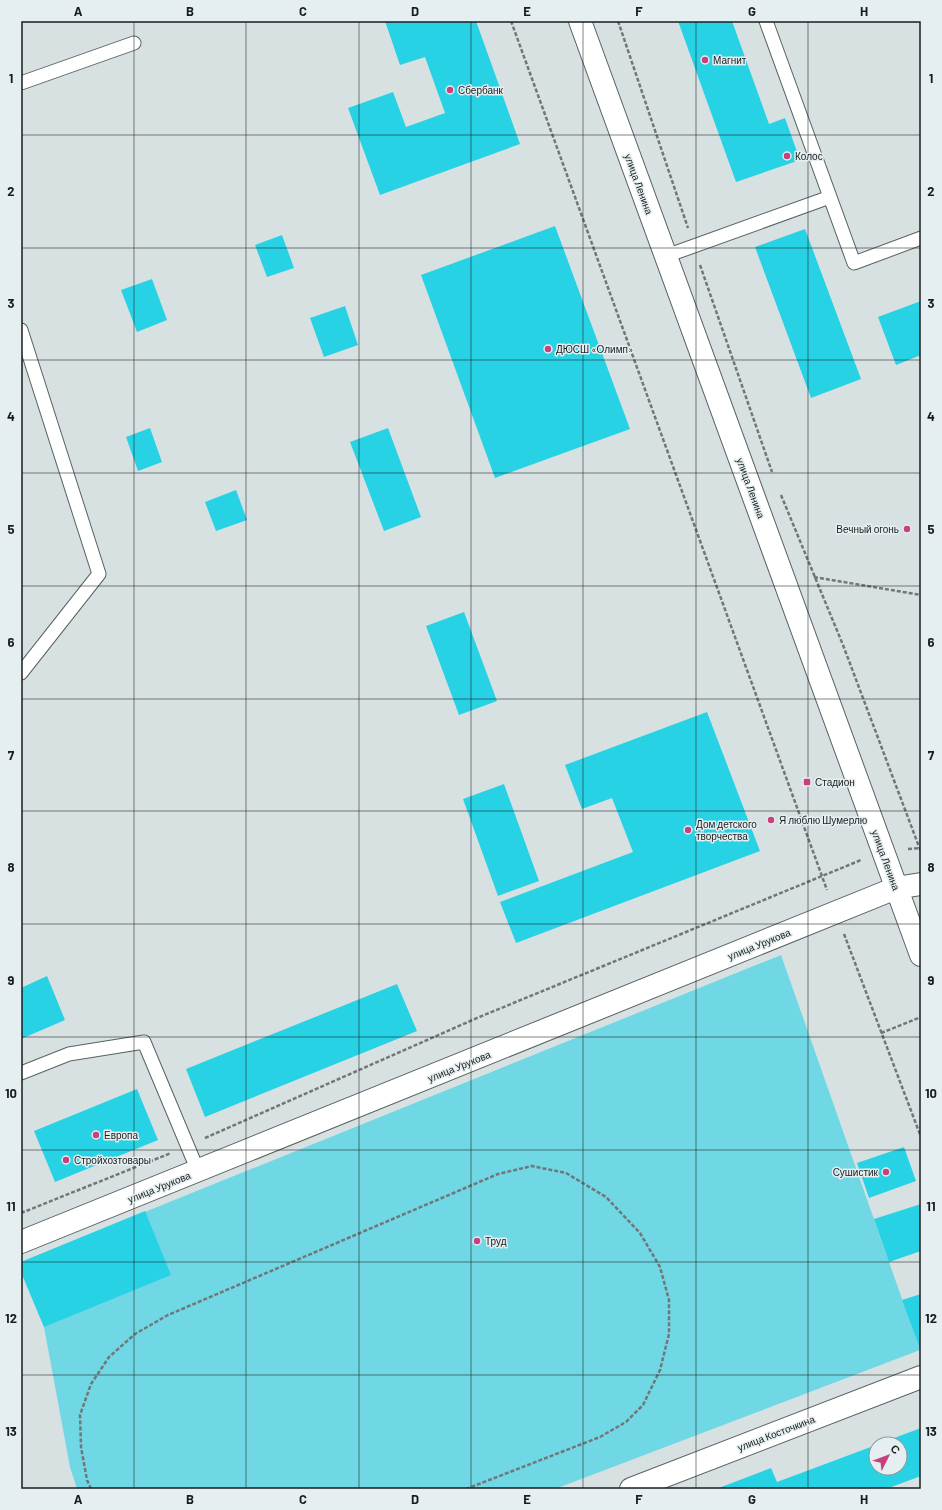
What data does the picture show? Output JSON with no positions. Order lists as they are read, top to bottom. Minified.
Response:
{"streets":{"street":["улица Ленина","улица Урукова","улица Косточкина"]},"crossings":[["улица Ленина","улица Урукова"]],"places":{"other":["Магнит","Сбербанк","Колос","ДЮСШ «Олимп»","Вечный огонь","Я люблю Шумерлю","Дом детского творчества","Европа","Стройхозтовары","Сушистик","Труд"],"transit":["Стадион"]},"north":"top right","grid":{"columns":["A","B","C","D","E","F","G","H"],"rows":["1","2","3","4","5","6","7","8","9","10","11","12","13"]}}
